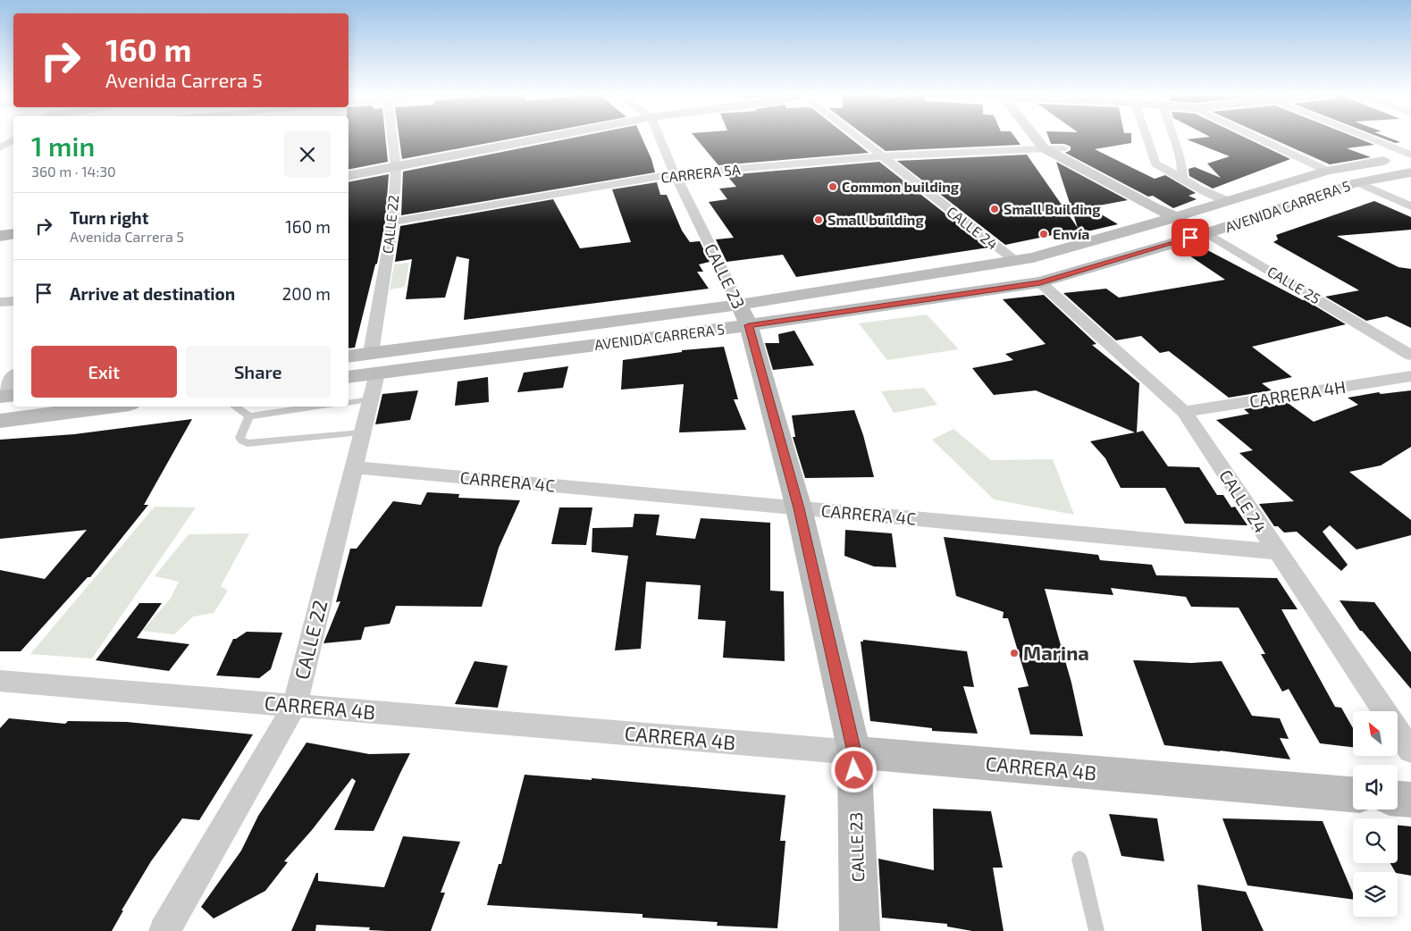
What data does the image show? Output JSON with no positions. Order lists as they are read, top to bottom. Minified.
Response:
{"streets":{"main road":["AVENIDA CARRERA 5","CALLE 23","CALLE 25","CARRERA 4B"],"street":["CARRERA 5A","CALLE 22","CALLE 24","CARRERA 4H","CARRERA 4C"]},"crossings":[["CARRERA 5A","CALLE 22"],["CARRERA 5A","CALLE 24"],["CARRERA 5A","CALLE 23"],["AVENIDA CARRERA 5","CALLE 22"],["AVENIDA CARRERA 5","CALLE 24"],["AVENIDA CARRERA 5","CALLE 23"],["AVENIDA CARRERA 5","CALLE 25"],["CALLE 22","CARRERA 4C"],["CALLE 22","CARRERA 4B"],["CALLE 24","CARRERA 4H"],["CALLE 24","CARRERA 4C"],["CALLE 23","CARRERA 4C"],["CALLE 23","CARRERA 4B"]],"places":["Common building","Small Building","Small building","Envía","Marina"],"north":"top left","page":{"turn":["160 m","Avenida Carrera 5"],"heading":["1 min","360 m · 14:30"],"list":[{"name":"Turn right","note":"Avenida Carrera 5","value":"160 m"},{"name":"Arrive at destination","value":"200 m"}],"buttons":["Exit","Share"]}}
